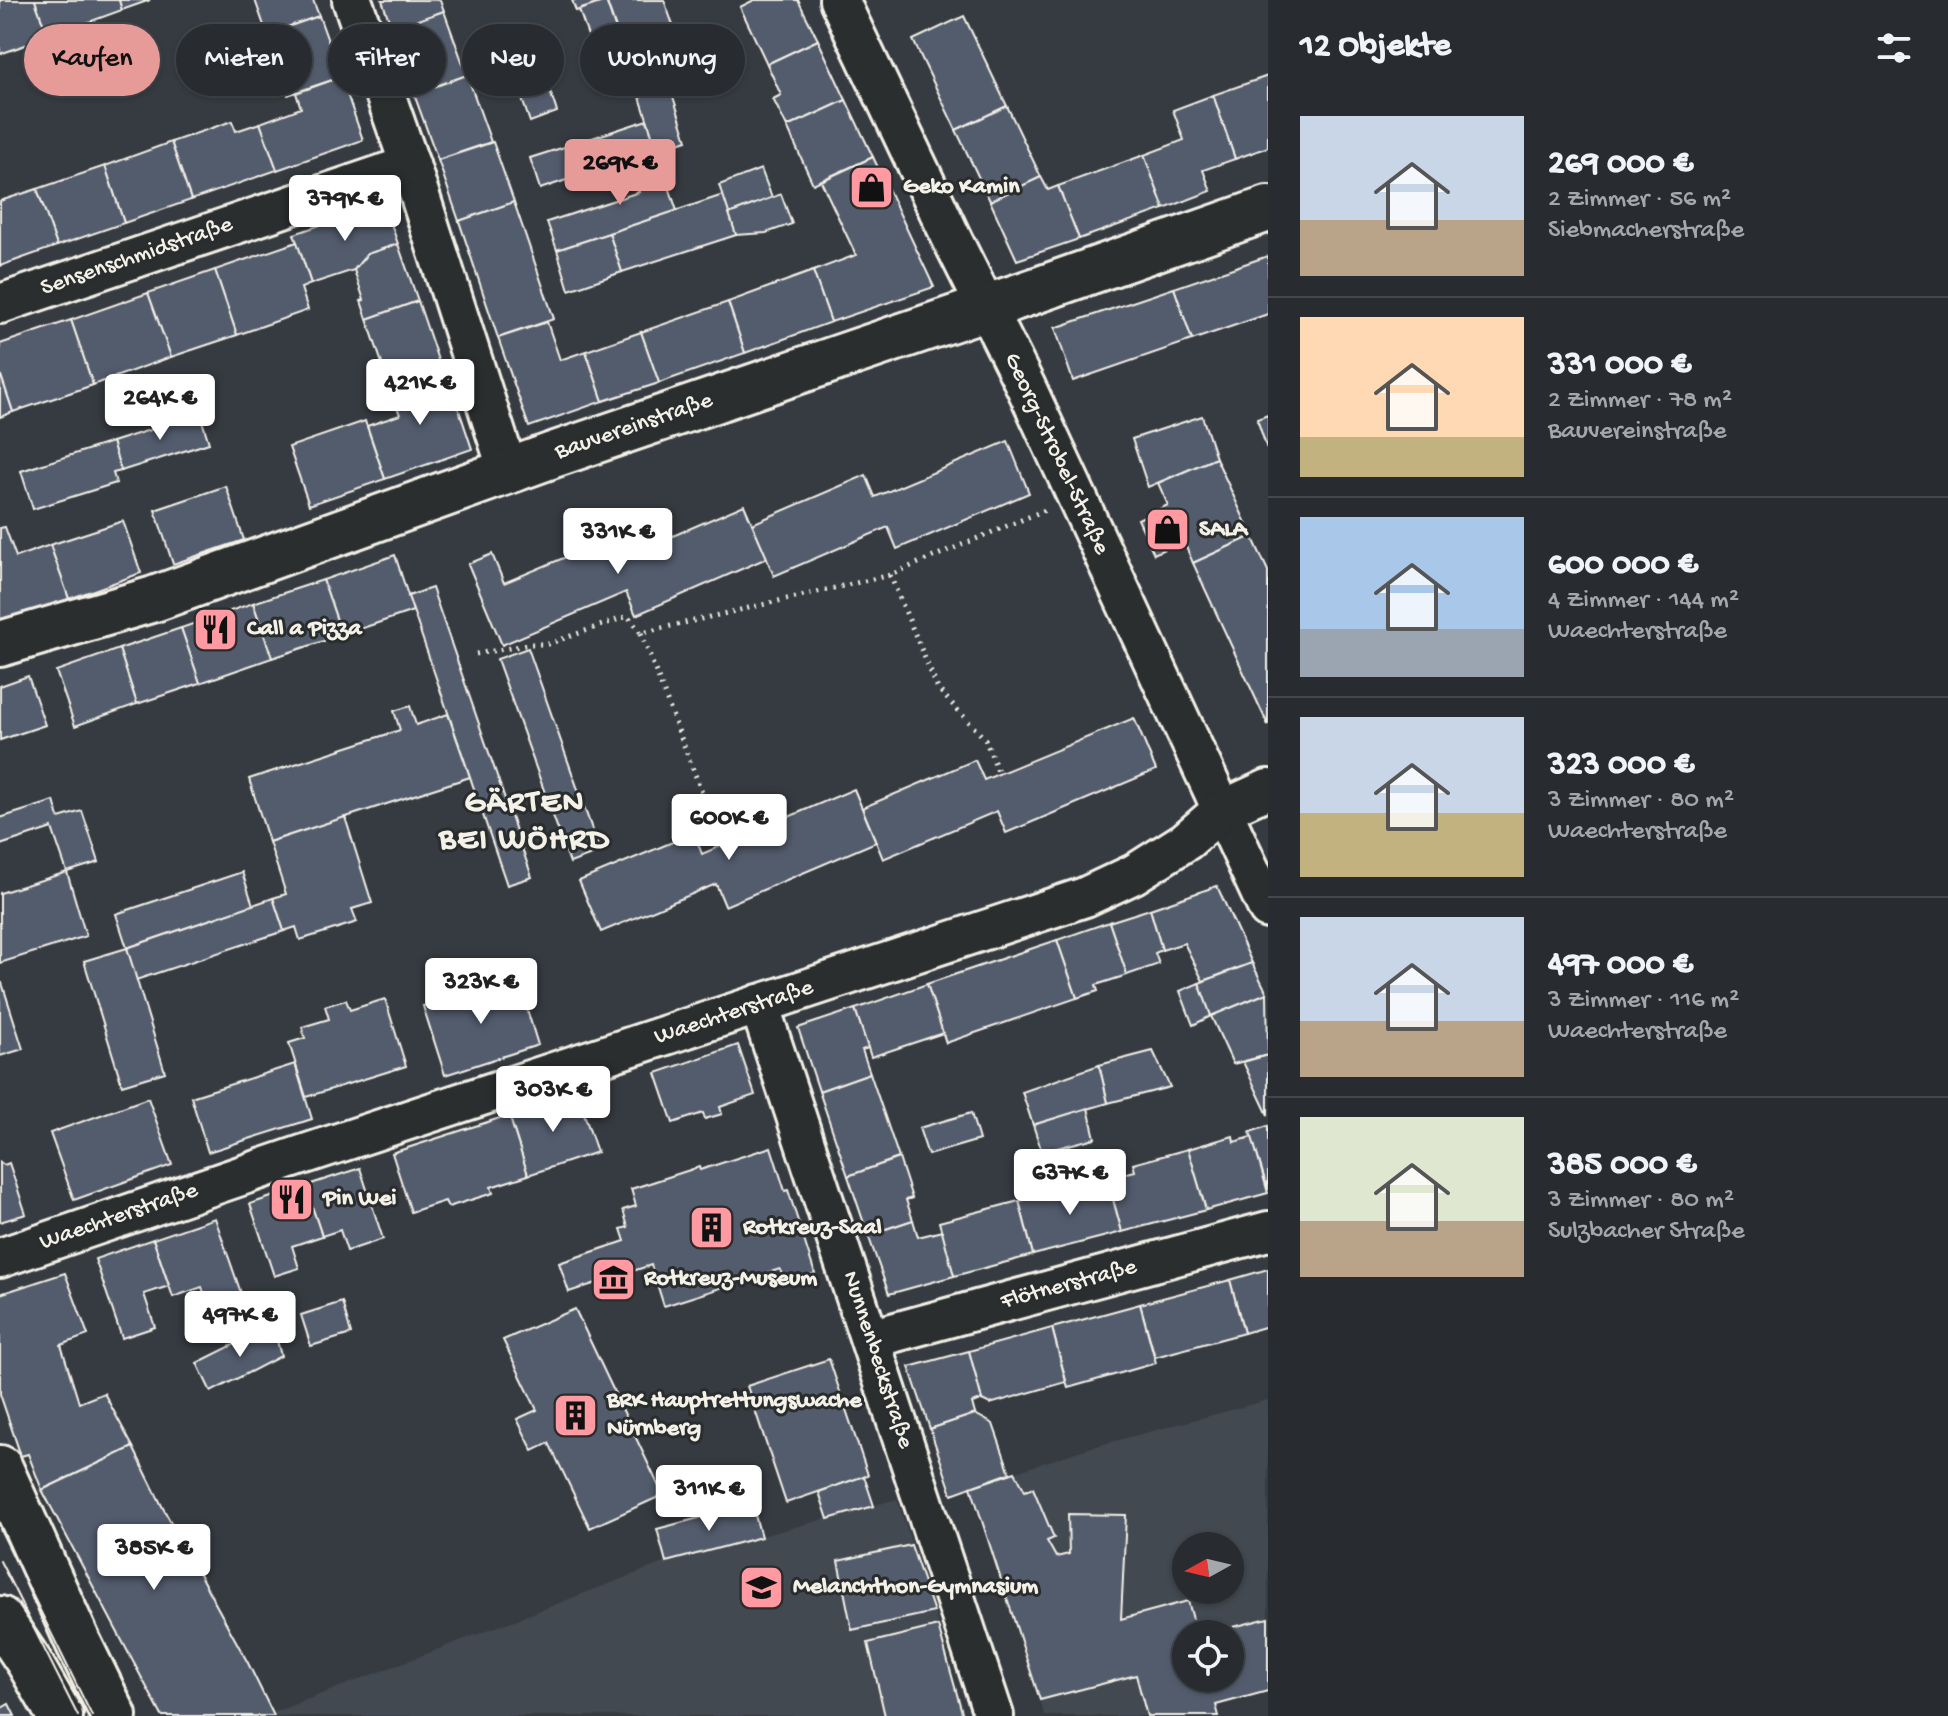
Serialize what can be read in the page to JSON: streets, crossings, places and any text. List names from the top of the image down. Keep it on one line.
{"streets":{"street":["Sensenschmidstraße","Bauvereinstraße","Georg-Strobel-Straße","Waechterstraße","Flötnerstraße","Nunnenbeckstraße"]},"crossings":[["Bauvereinstraße","Georg-Strobel-Straße"],["Georg-Strobel-Straße","Waechterstraße"],["Waechterstraße","Nunnenbeckstraße"],["Flötnerstraße","Nunnenbeckstraße"]],"districts":["GÄRTEN BEI WÖHRD"],"places":{"shop":["Geko Kamin","SALA"],"restaurant":["Call a Pizza","Pin Wei"],"building":["Rotkreuz-Saal","BRK Hauptrettungswache Nürnberg"],"museum":["Rotkreuz-Museum"],"school or university":["Melanchthon-Gymnasium"]},"north":"left","page":{"heading":"12 Objekte","chip":["Kaufen","Mieten","Filter","Neu","Wohnung"],"list":[{"name":"269 000 €","note":"2 Zimmer · 56 m² · Siebmacherstraße"},{"name":"331 000 €","note":"2 Zimmer · 78 m² · Bauvereinstraße"},{"name":"600 000 €","note":"4 Zimmer · 144 m² · Waechterstraße"},{"name":"323 000 €","note":"3 Zimmer · 80 m² · Waechterstraße"},{"name":"497 000 €","note":"3 Zimmer · 116 m² · Waechterstraße"},{"name":"385 000 €","note":"3 Zimmer · 80 m² · Sulzbacher Straße"}],"price":["269K €","379K €","421K €","264K €","331K €","600K €","323K €","303K €","637K €","497K €","311K €","385K €"]}}
